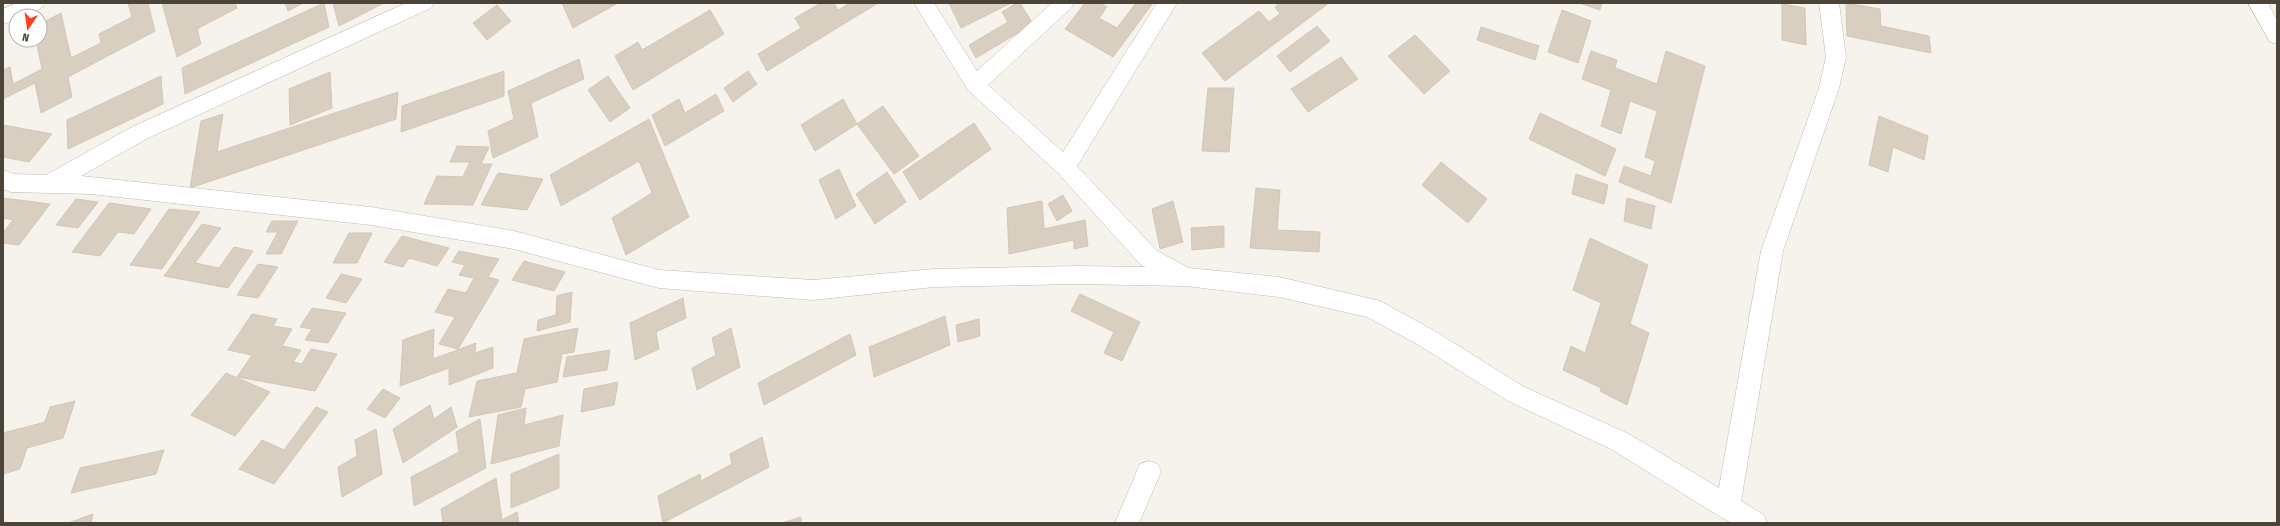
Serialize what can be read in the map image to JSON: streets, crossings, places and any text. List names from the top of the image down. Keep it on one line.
{"north":"bottom"}
